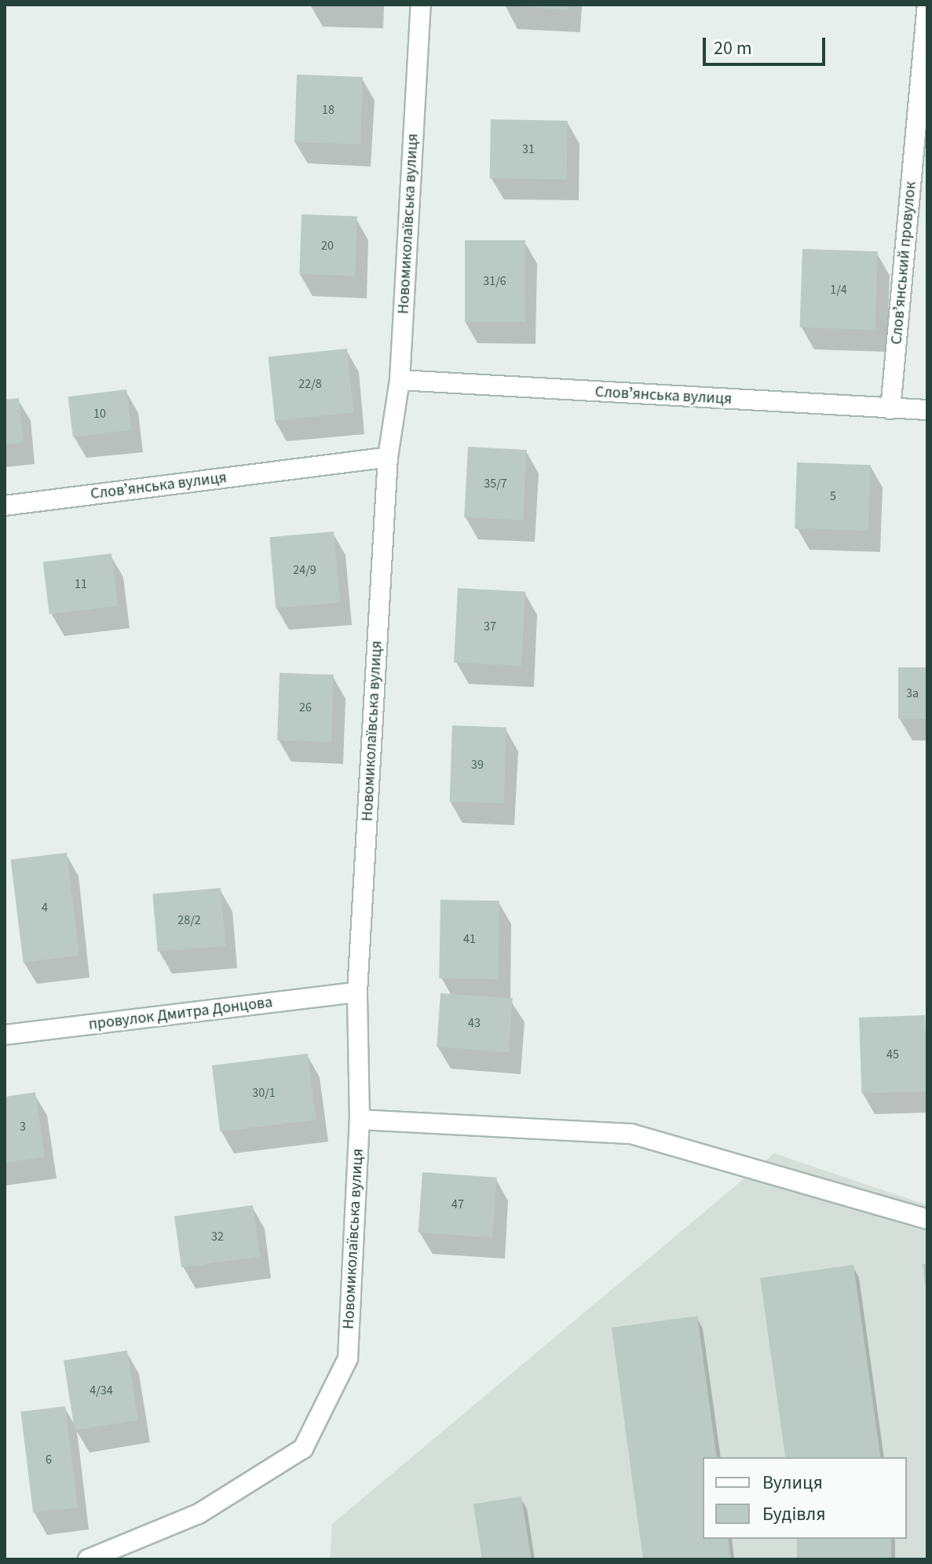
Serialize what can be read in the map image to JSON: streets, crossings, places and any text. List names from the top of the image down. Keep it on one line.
{"streets":{"street":["Новомиколаївська вулиця","Словʼянський провулок","Словʼянська вулиця","провулок Дмитра Донцова"]},"crossings":[["Новомиколаївська вулиця","Словʼянська вулиця"],["Новомиколаївська вулиця","провулок Дмитра Донцова"],["Словʼянський провулок","Словʼянська вулиця"]],"house_numbers":["18","31","20","31/6","1/4","22/8","10","35/7","5","24/9","11","37","3а","26","39","4","28/2","41","43","45","30/1","3","47","32","4/34","6"],"legend":["Вулиця","Будівля"],"scale_bar":"20 m"}
